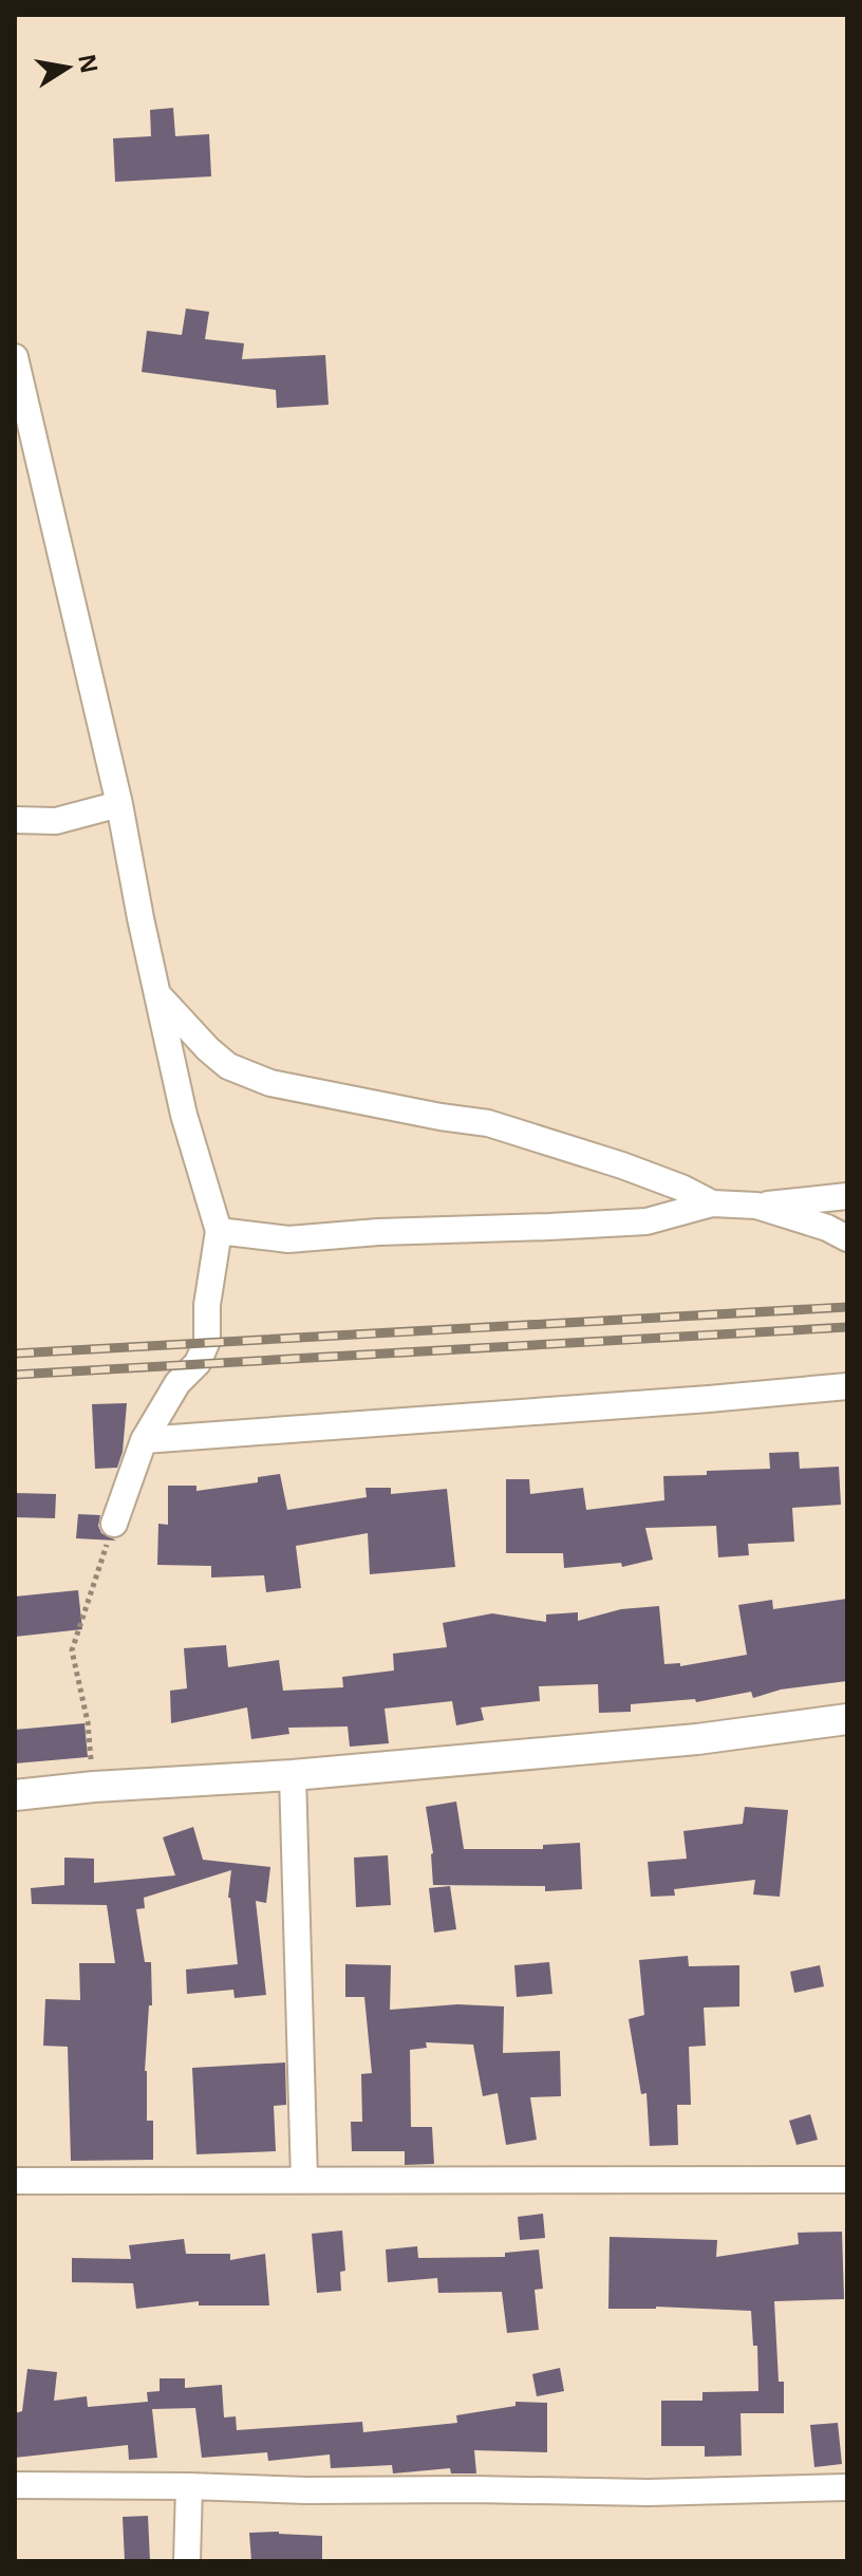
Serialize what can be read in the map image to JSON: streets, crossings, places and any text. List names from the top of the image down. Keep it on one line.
{"north":"right"}
